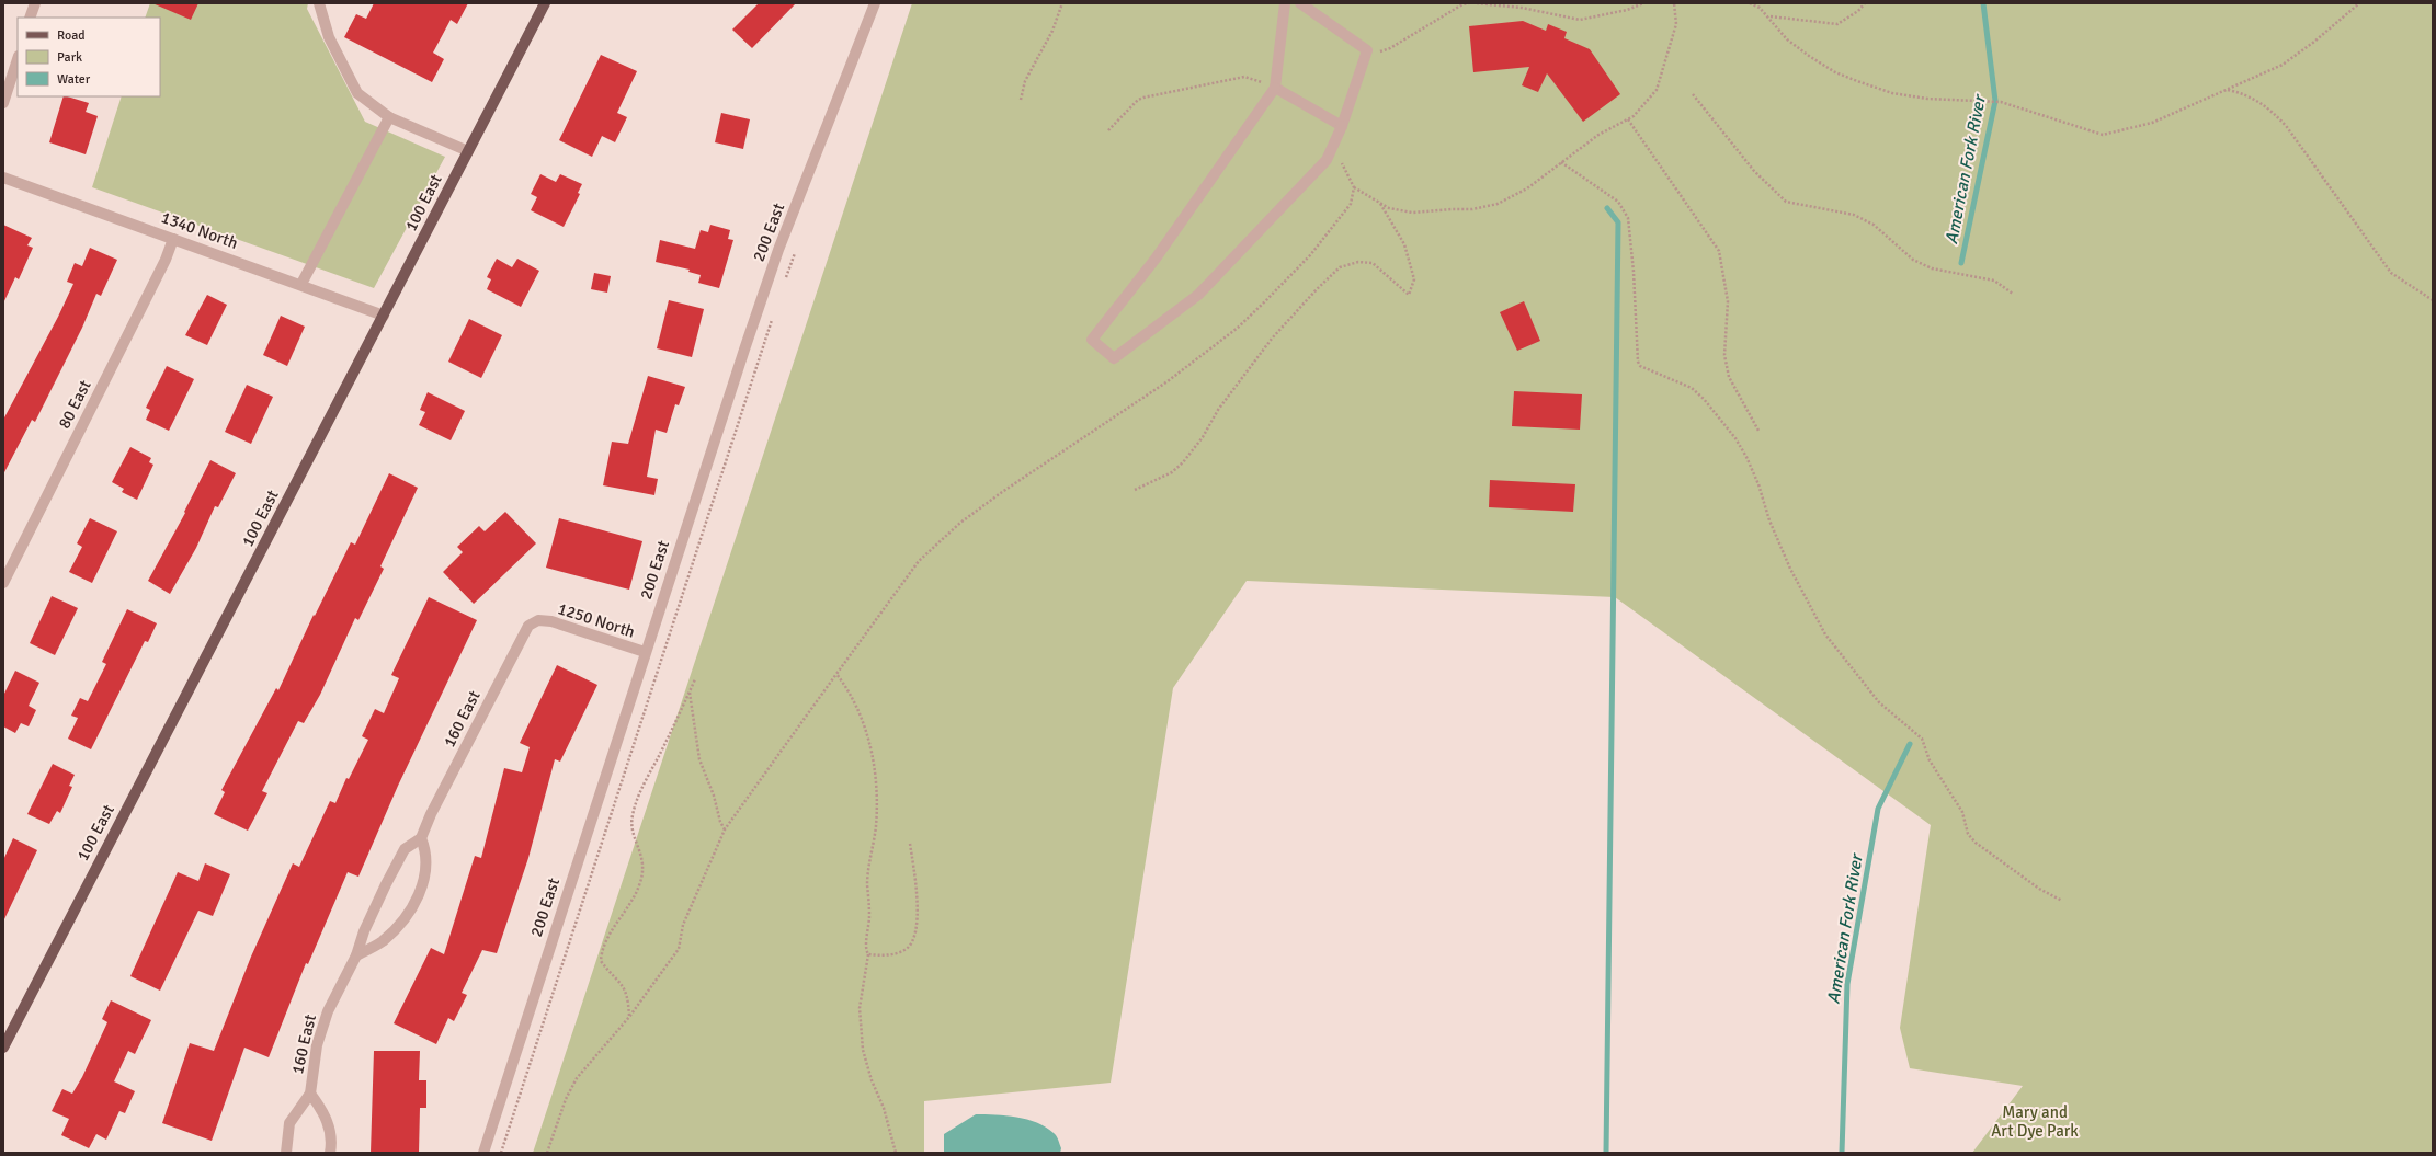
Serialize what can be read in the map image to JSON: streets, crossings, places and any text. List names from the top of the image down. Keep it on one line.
{"streets":{"main road":["100 East"],"street":["1340 North","200 East","80 East","1250 North","160 East"]},"crossings":[["100 East","1340 North"],["1340 North","80 East"],["200 East","1250 North"],["1250 North","160 East"]],"water":["American Fork River"],"parks":["Mary and Art Dye Park"],"legend":["Road","Park","Water"]}
